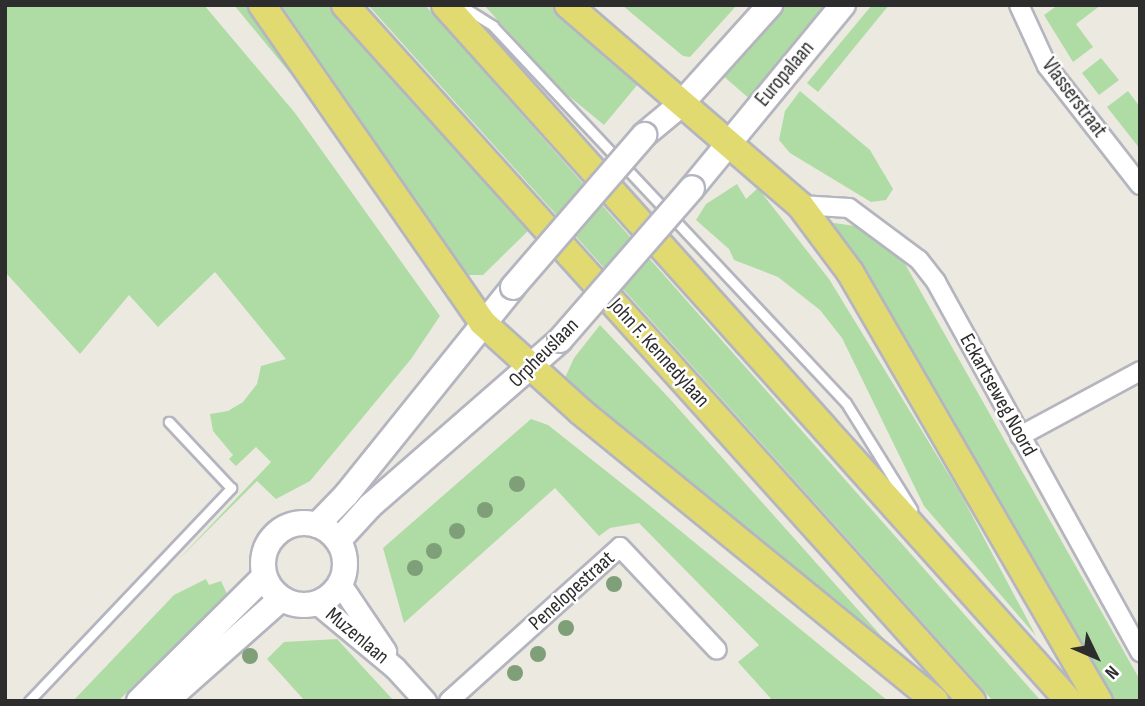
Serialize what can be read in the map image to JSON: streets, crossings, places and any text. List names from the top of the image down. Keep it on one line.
{"streets":{"main road":["Europalaan","Orpheuslaan","John F. Kennedylaan"],"street":["Vlasserstraat","Eckartseweg Noord","Penelopestraat","Muzenlaan"]},"crossings":[["Europalaan","Orpheuslaan"],["Orpheuslaan","Muzenlaan"]],"north":"bottom right"}
